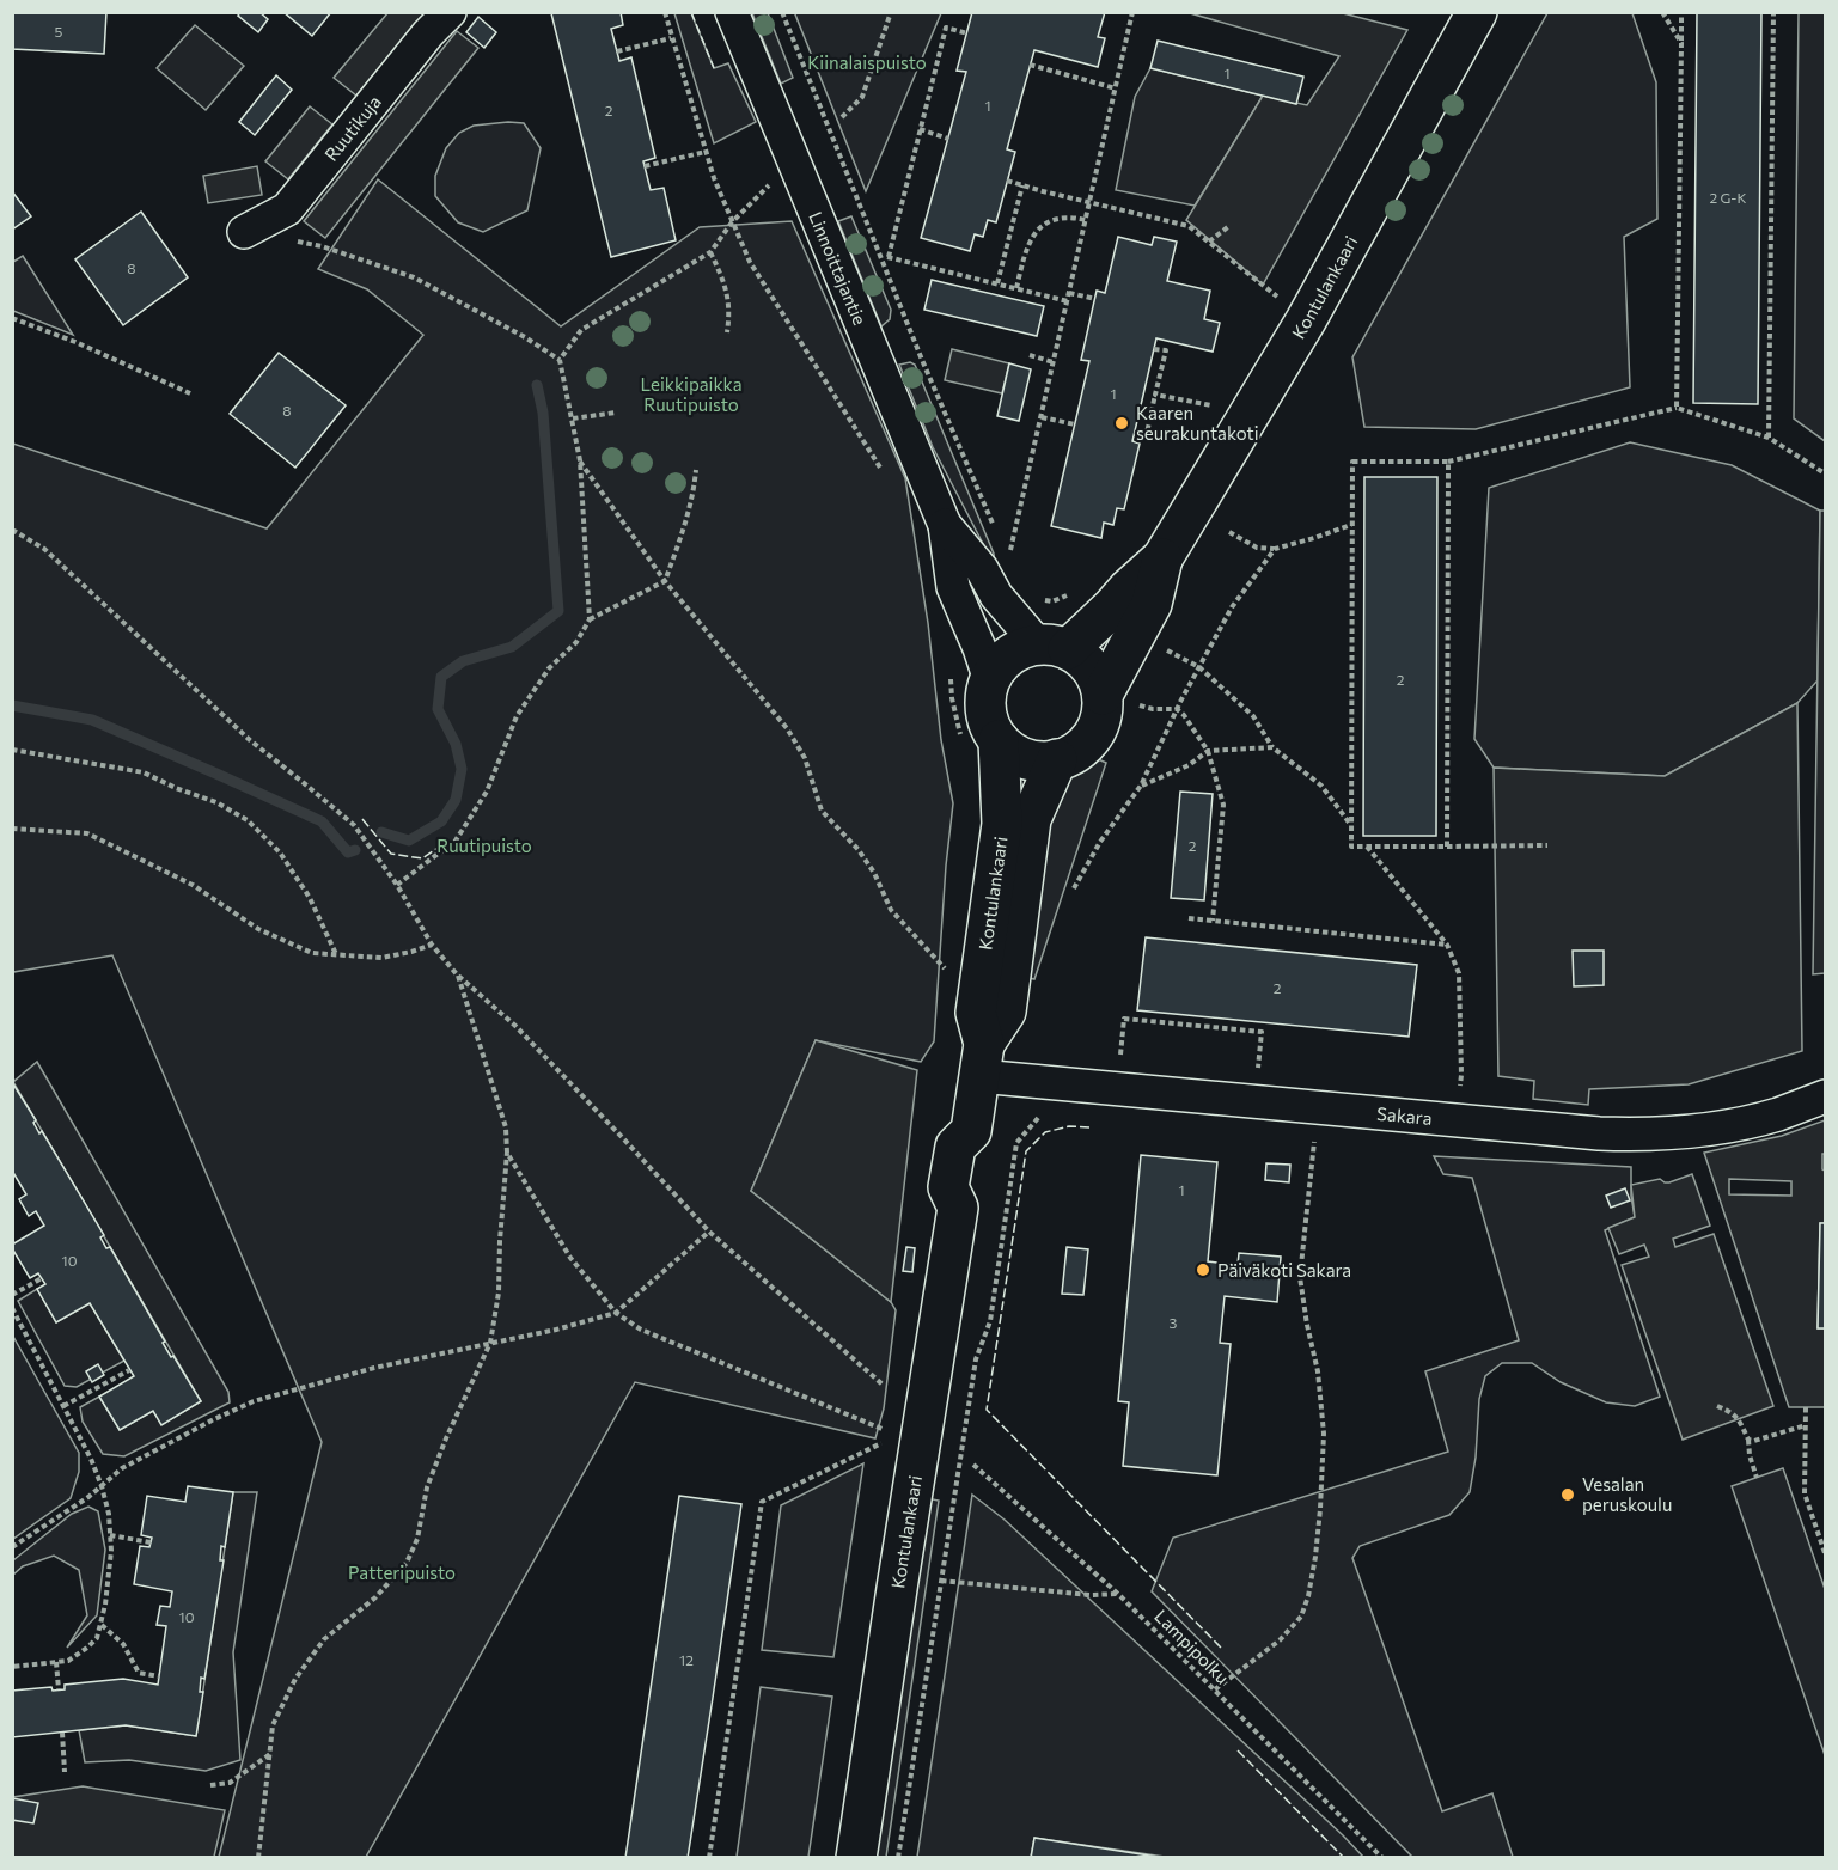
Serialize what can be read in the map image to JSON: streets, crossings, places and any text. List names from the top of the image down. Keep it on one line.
{"streets":{"main road":["Kontulankaari"],"street":["Ruutikuja","Linnoittajantie","Sakara"],"path":["Lampipolku"]},"crossings":[["Linnoittajantie","Kontulankaari"],["Kontulankaari","Sakara"]],"parks":["Kiinalaispuisto","Leikkipaikka Ruutipuisto","Ruutipuisto","Patteripuisto"],"places":["Kaaren seurakuntakoti","Päiväkoti Sakara","Vesalan peruskoulu"],"house_numbers":["5","1","1","2","2 G-K","8","1","8","2","2","2","1","10","3","10","12"]}
